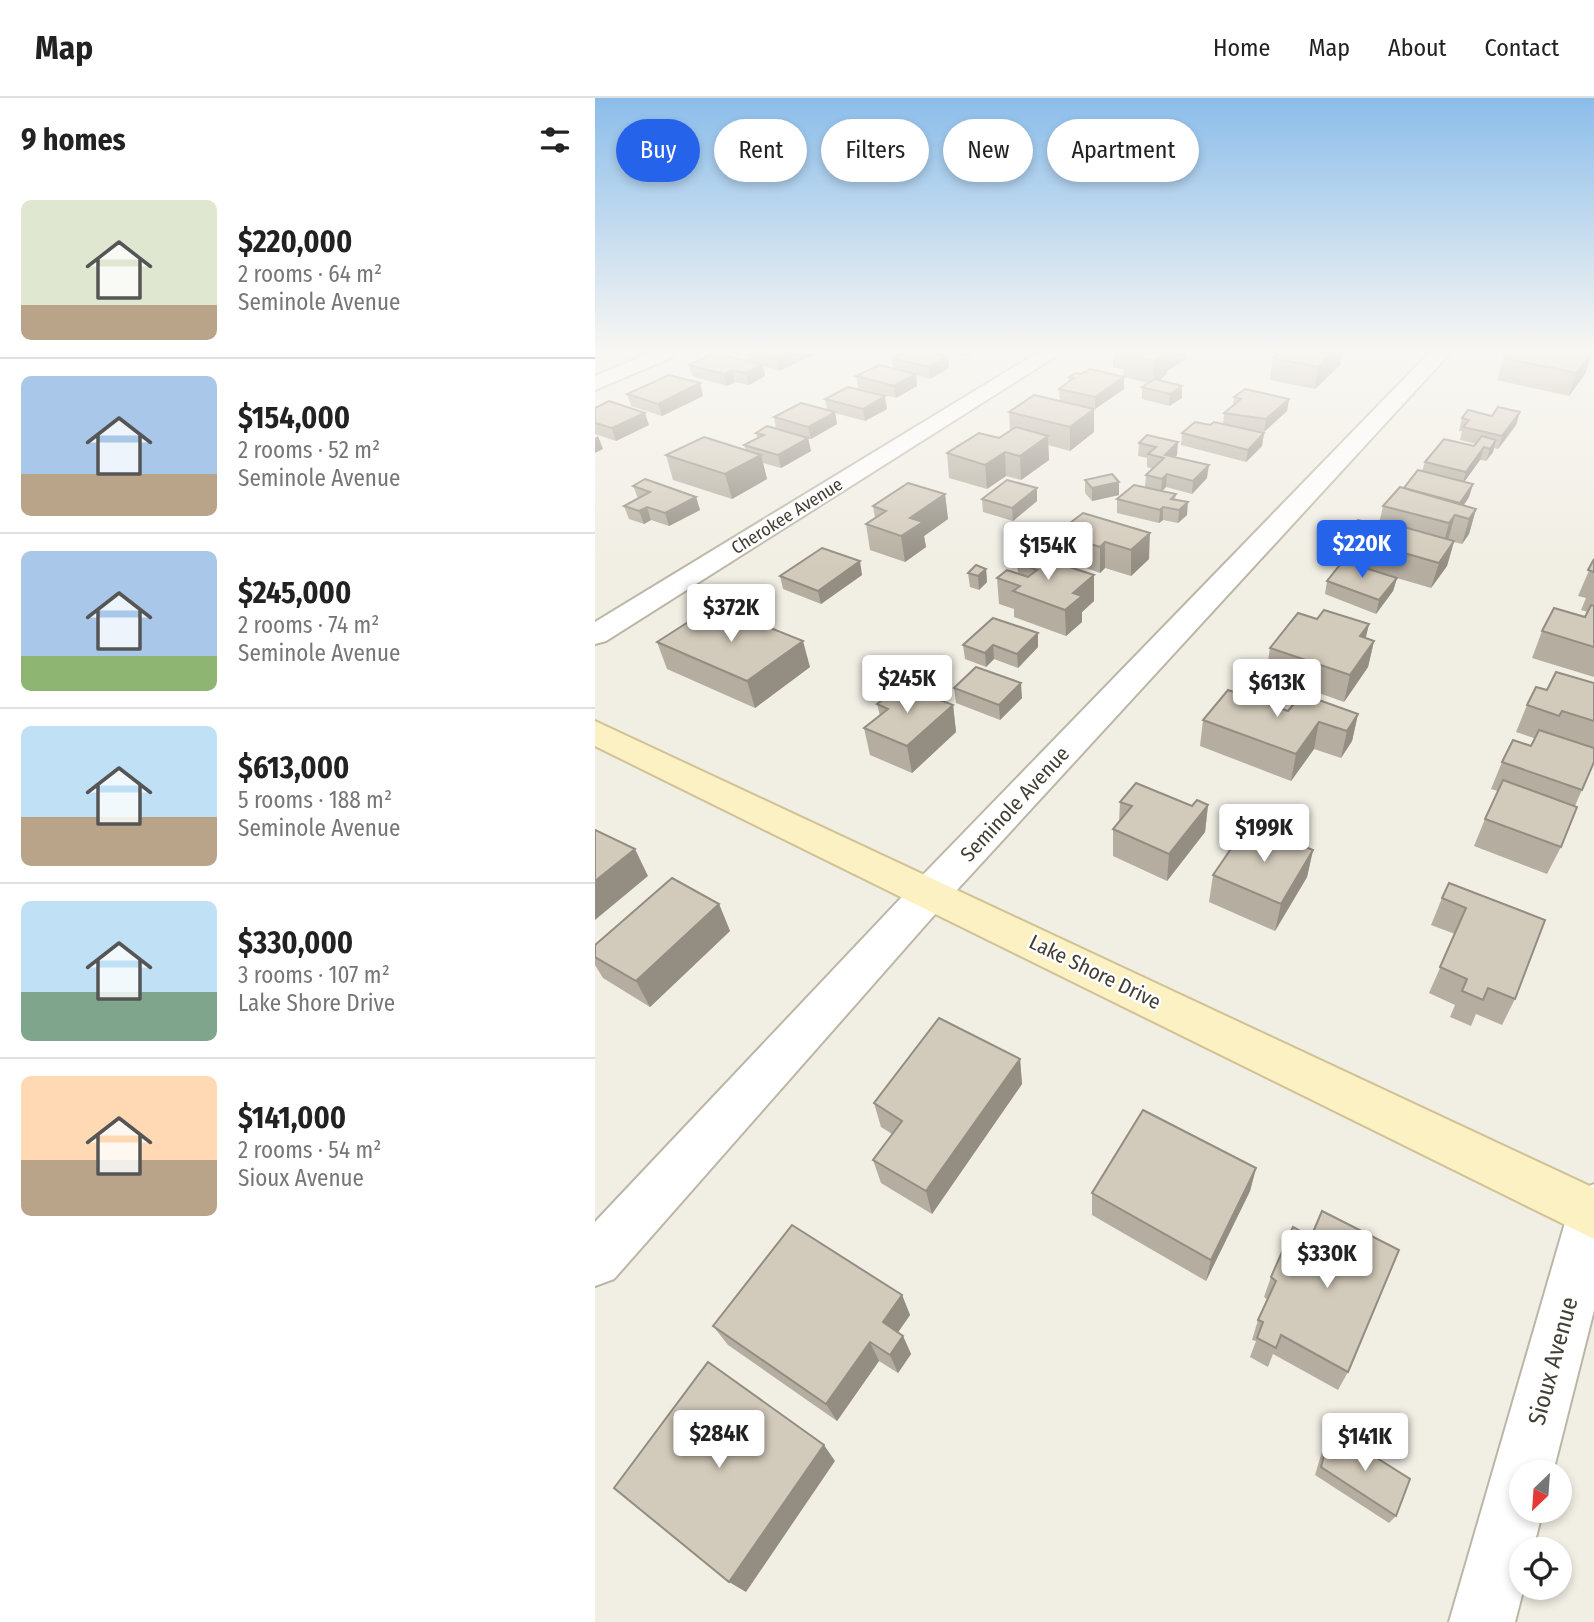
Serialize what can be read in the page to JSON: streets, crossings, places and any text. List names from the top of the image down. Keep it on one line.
{"streets":{"street":["Cherokee Avenue","Seminole Avenue","Lake Shore Drive","Sioux Avenue"]},"crossings":[["Seminole Avenue","Lake Shore Drive"],["Lake Shore Drive","Sioux Avenue"]],"north":"bottom left","page":{"header":"Map","nav":["Home","Map","About","Contact"],"heading":"9 homes","chip":["Buy","Rent","Filters","New","Apartment"],"list":[{"name":"$220,000","note":"2 rooms · 64 m² · Seminole Avenue"},{"name":"$154,000","note":"2 rooms · 52 m² · Seminole Avenue"},{"name":"$245,000","note":"2 rooms · 74 m² · Seminole Avenue"},{"name":"$613,000","note":"5 rooms · 188 m² · Seminole Avenue"},{"name":"$330,000","note":"3 rooms · 107 m² · Lake Shore Drive"},{"name":"$141,000","note":"2 rooms · 54 m² · Sioux Avenue"}],"price":["$220K","$154K","$372K","$245K","$613K","$199K","$330K","$284K","$141K"]}}
